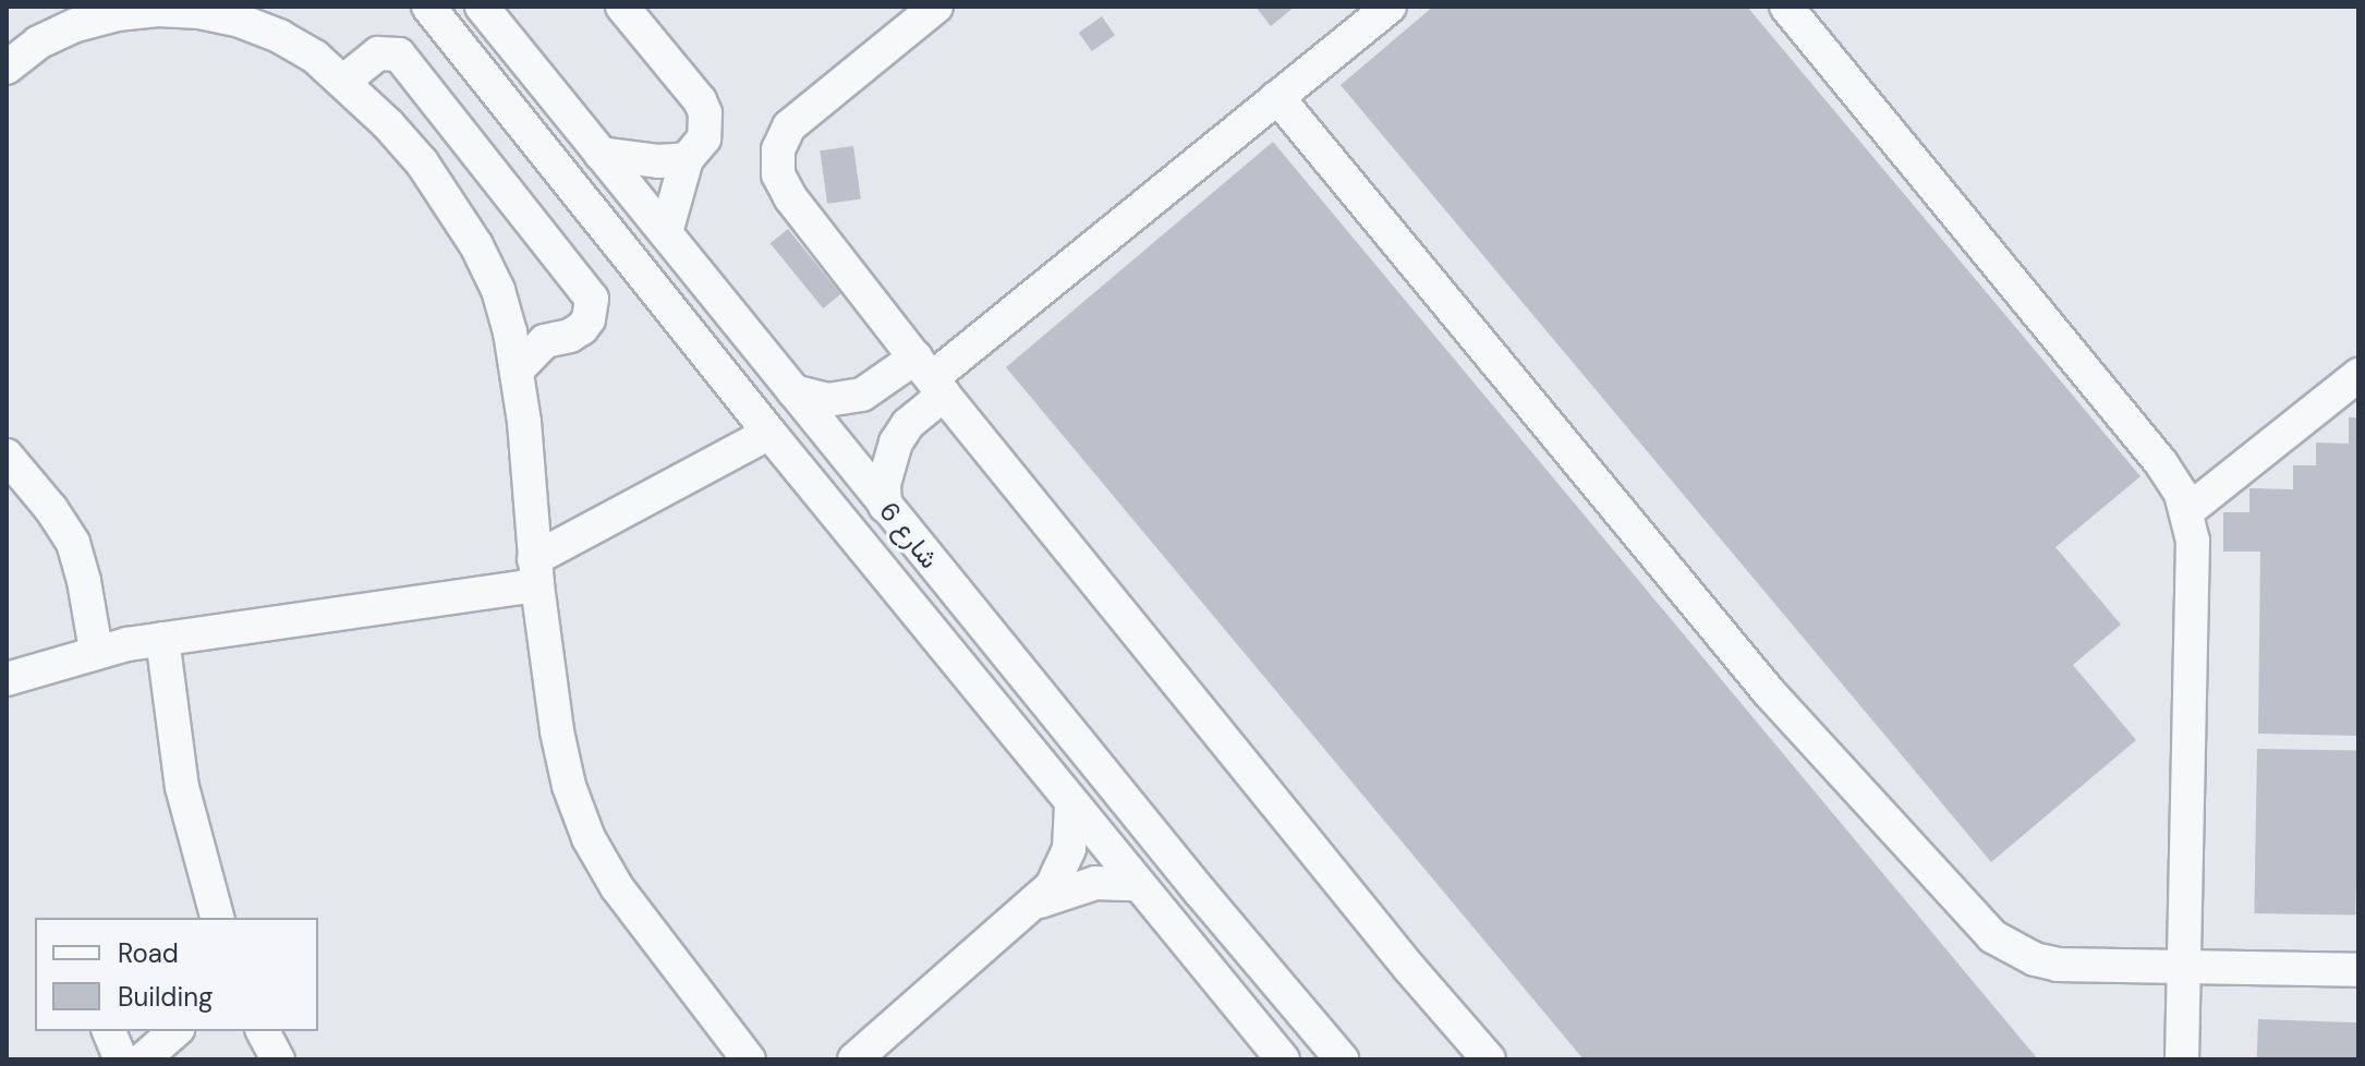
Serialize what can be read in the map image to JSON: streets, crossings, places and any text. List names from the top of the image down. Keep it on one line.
{"streets":{"street":["شارع 6"]},"legend":["Road","Building"]}
